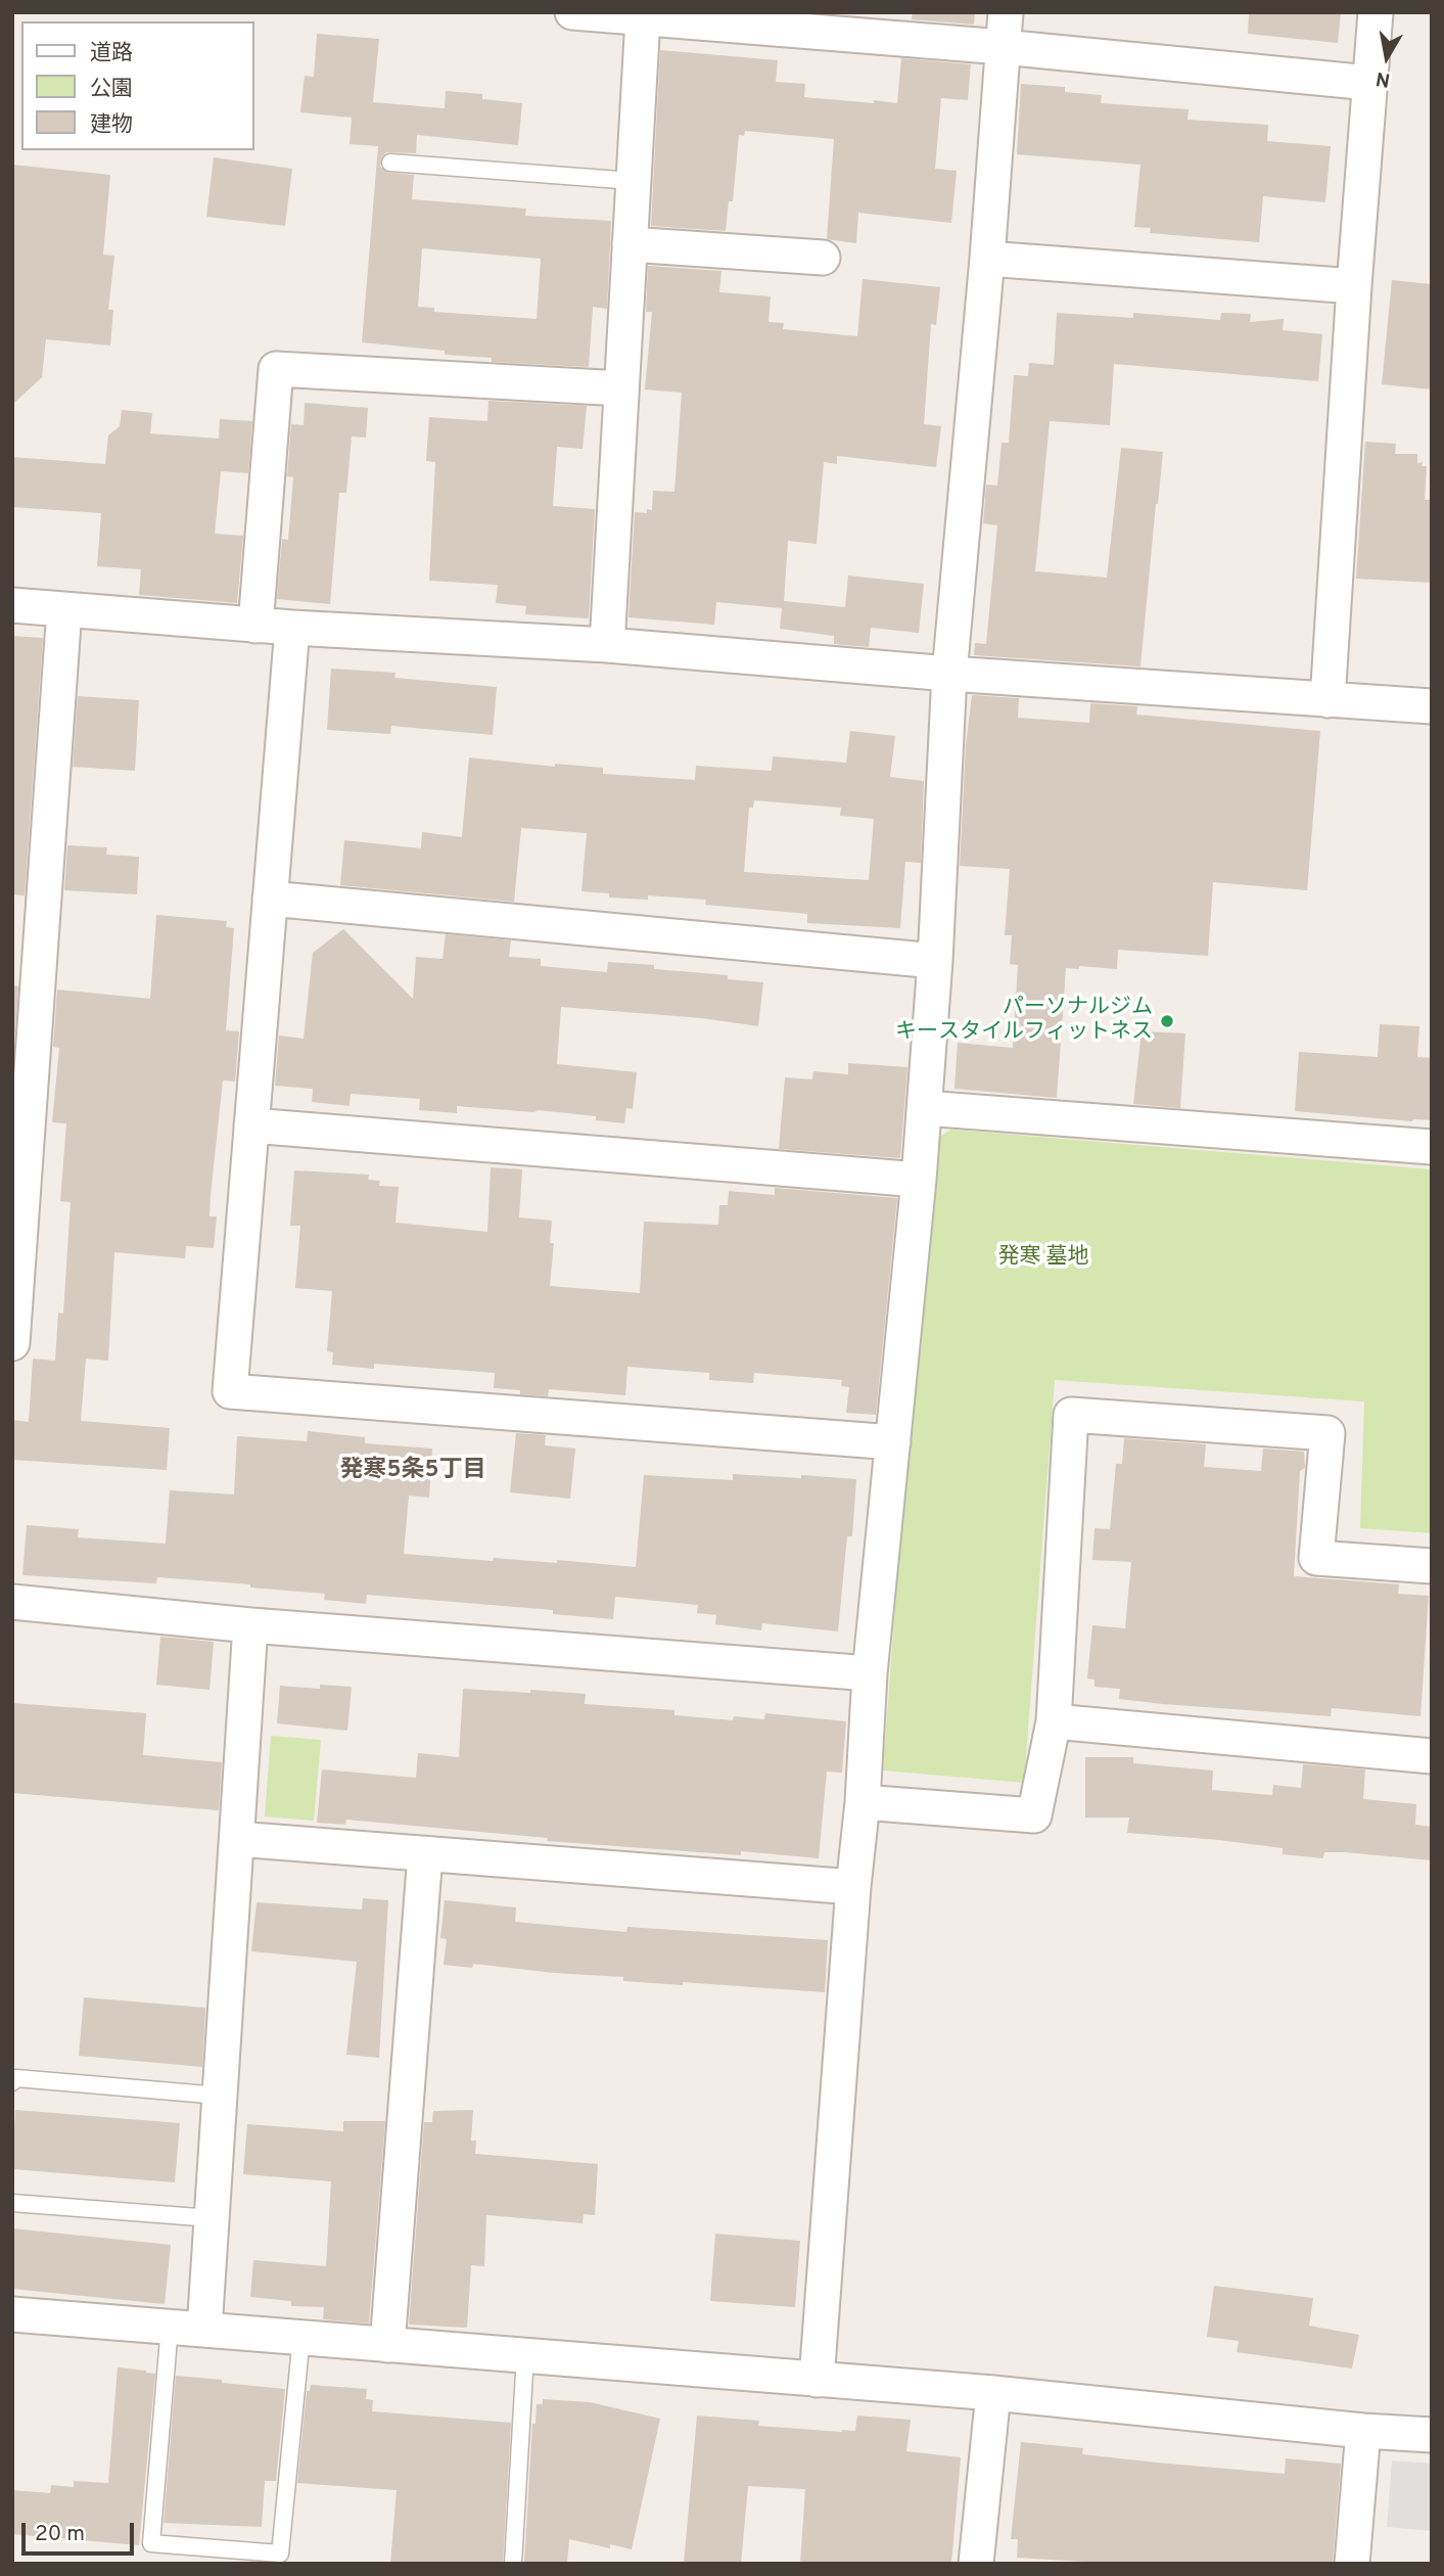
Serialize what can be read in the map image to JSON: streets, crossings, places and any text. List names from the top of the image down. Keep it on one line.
{"districts":["発寒5条5丁目"],"parks":["発寒 墓地"],"places":["パーソナルジム キースタイルフィットネス"],"legend":["道路","公園","建物"],"scale_bar":"20 m","north":"bottom"}
